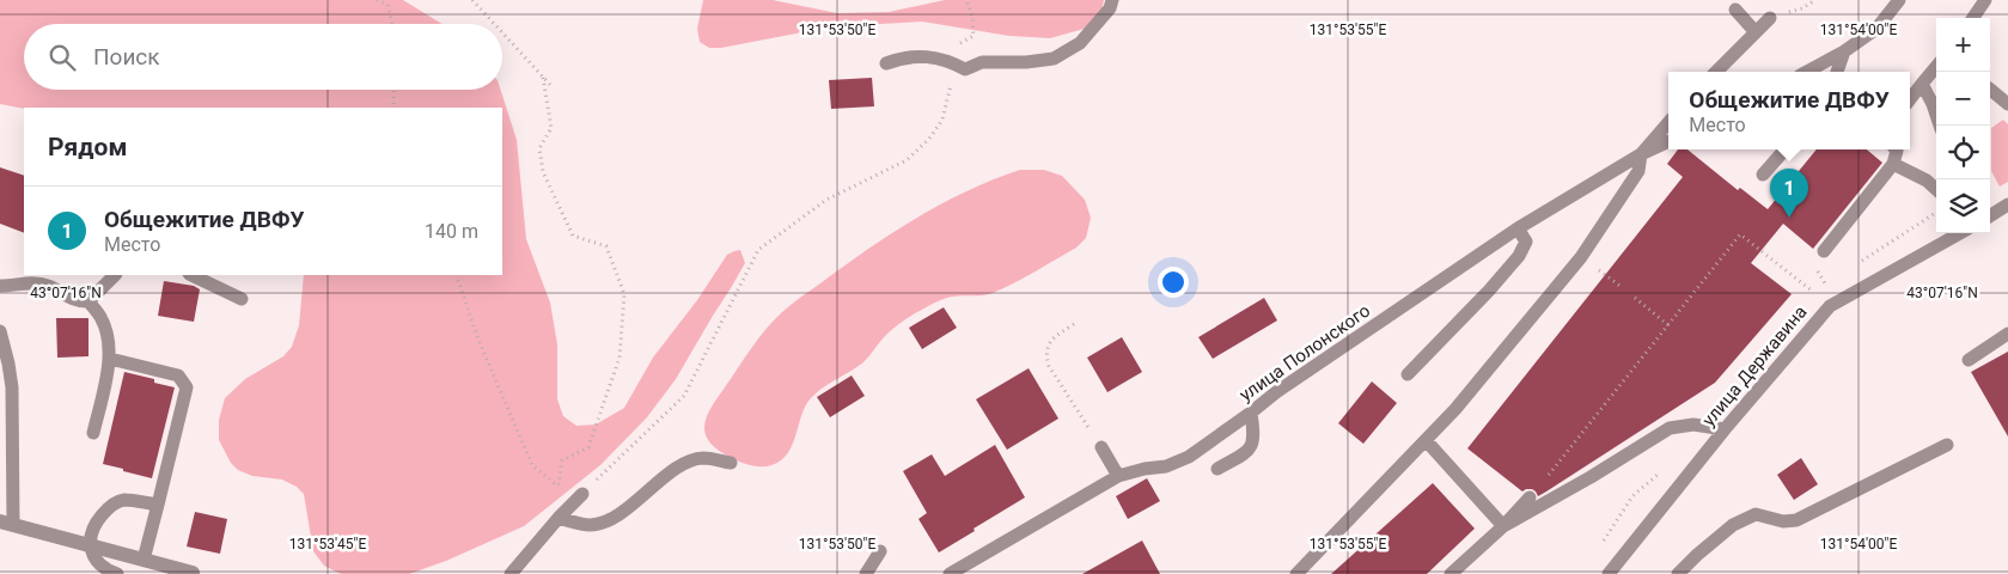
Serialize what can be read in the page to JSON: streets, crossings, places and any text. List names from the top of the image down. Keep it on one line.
{"streets":{"lane":["улица Полонского","улица Державина"]},"page":{"map_buttons":["+","−"],"search":"Поиск","popup":["Общежитие ДВФУ","Место"],"heading":"Рядом","pins":"1","list":[{"mark":"1","name":"Общежитие ДВФУ","note":"Место","value":"140 m"}]},"coordinates":["131°53'50\"E","131°53'55\"E","131°54'00\"E","43°07'16\"N","131°53'45\"E"]}
